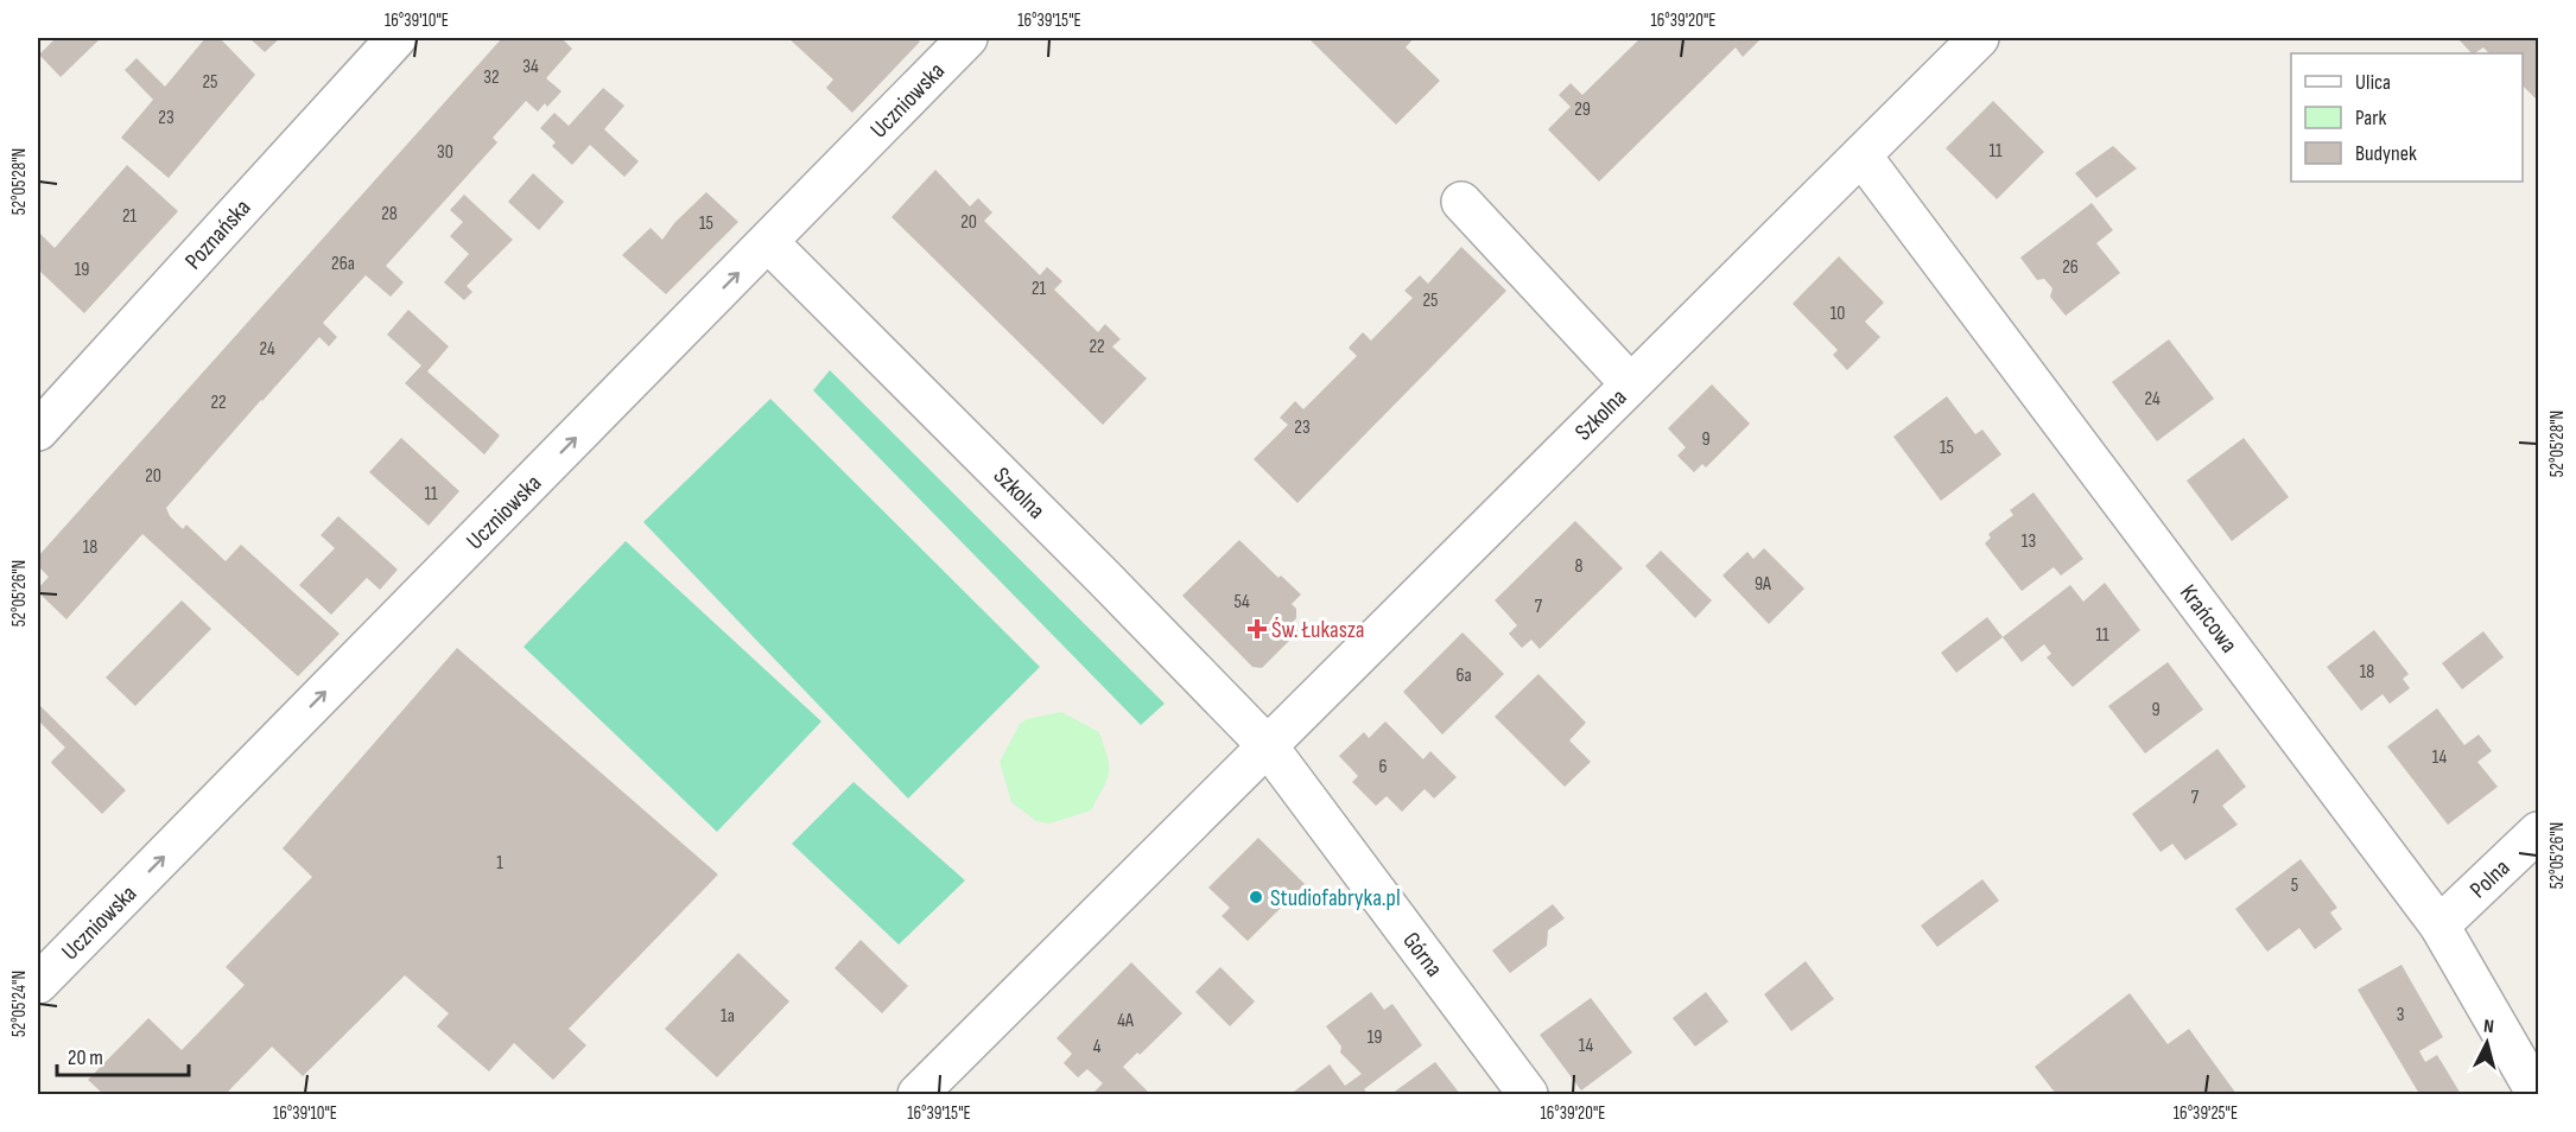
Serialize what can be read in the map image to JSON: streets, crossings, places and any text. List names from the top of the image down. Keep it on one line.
{"streets":{"street":["Uczniowska","Poznańska","Szkolna","Krańcowa","Polna","Górna"]},"crossings":[["Uczniowska","Szkolna"],["Szkolna","Krańcowa"],["Szkolna","Górna"],["Krańcowa","Polna"]],"one_way":["Uczniowska"],"places":{"health":["Św. Łukasza"],"other":["Studiofabryka.pl"]},"house_numbers":["34","32","25","29","23","11","30","28","21","20","15","26a","26","19","21","25","10","22","24","24","22","23","9","15","20","11","13","18","8","9A","54","7","11","18","6a","9","14","6","7","1","5","3","1a","4A","19","14","4"],"legend":["Ulica","Park","Budynek"],"scale_bar":"20 m","north":"top","coordinates":["16°39'10\"E","16°39'15\"E","16°39'20\"E","52°05'28\"N","52°05'26\"N","52°05'24\"N","16°39'25\"E"]}
